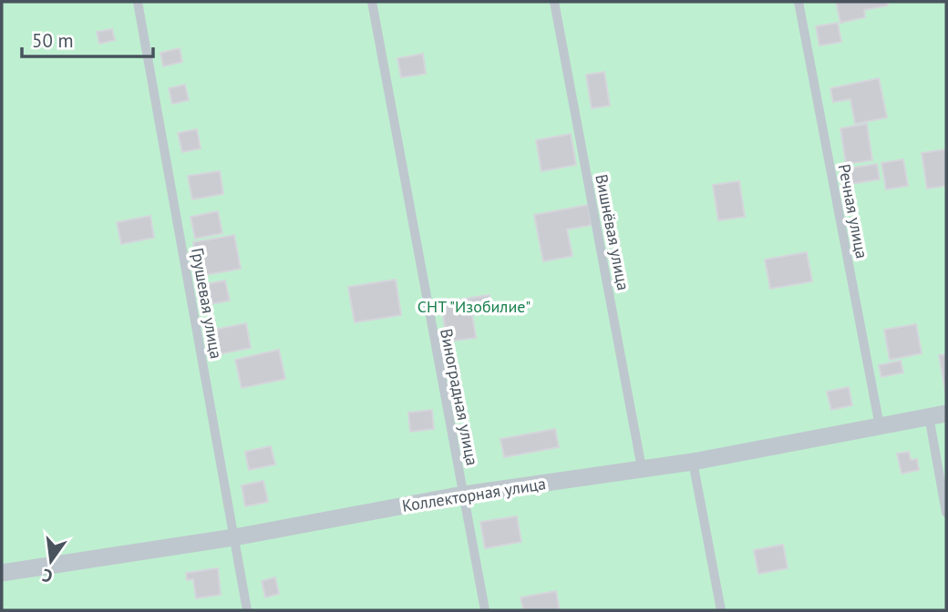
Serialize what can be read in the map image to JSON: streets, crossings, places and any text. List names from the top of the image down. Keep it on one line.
{"streets":{"street":["Коллекторная улица"],"lane":["Речная улица","Вишнёвая улица","Грушевая улица","Виноградная улица"]},"crossings":[["Речная улица","Коллекторная улица"],["Вишнёвая улица","Коллекторная улица"],["Грушевая улица","Коллекторная улица"],["Виноградная улица","Коллекторная улица"]],"parks":["СНТ \"Изобилие\""],"scale_bar":"50 m","north":"bottom"}
